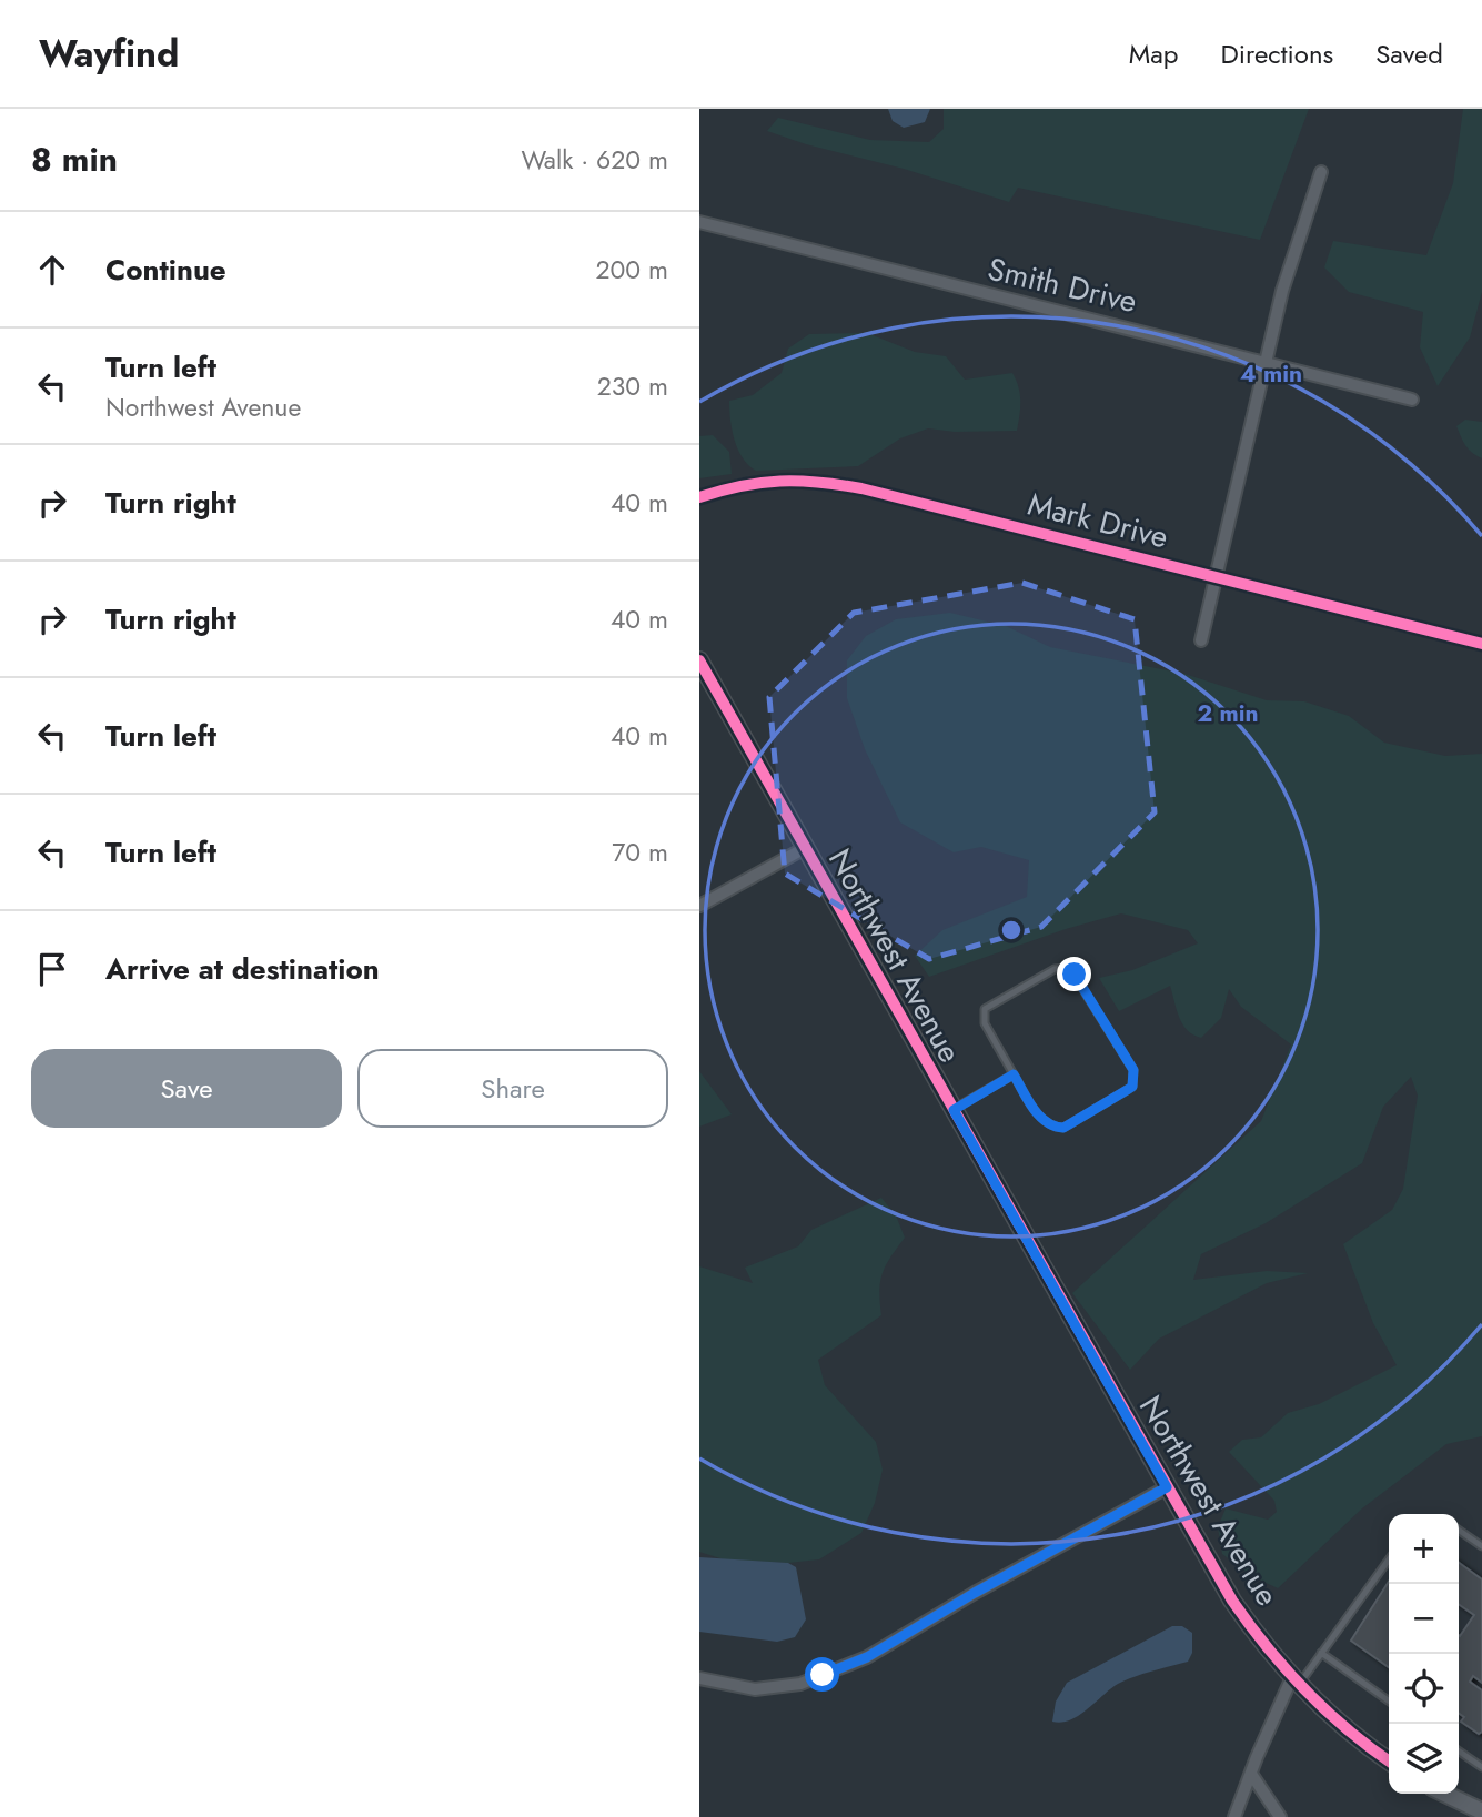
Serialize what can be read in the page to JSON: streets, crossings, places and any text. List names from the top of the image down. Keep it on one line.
{"streets":{"street":["Smith Drive","Mark Drive","Northwest Avenue"]},"page":{"header":"Wayfind","nav":["Map","Directions","Saved"],"heading":["8 min","Walk · 620 m"],"list":[["Continue","200 m"],["Turn left","Northwest Avenue","230 m"],["Turn right","40 m"],["Turn right","40 m"],["Turn left","40 m"],["Turn left","70 m"],"Arrive at destination"],"buttons":["Save","Share"],"map_buttons":["+","−"]},"rings":["4 min","2 min"]}
